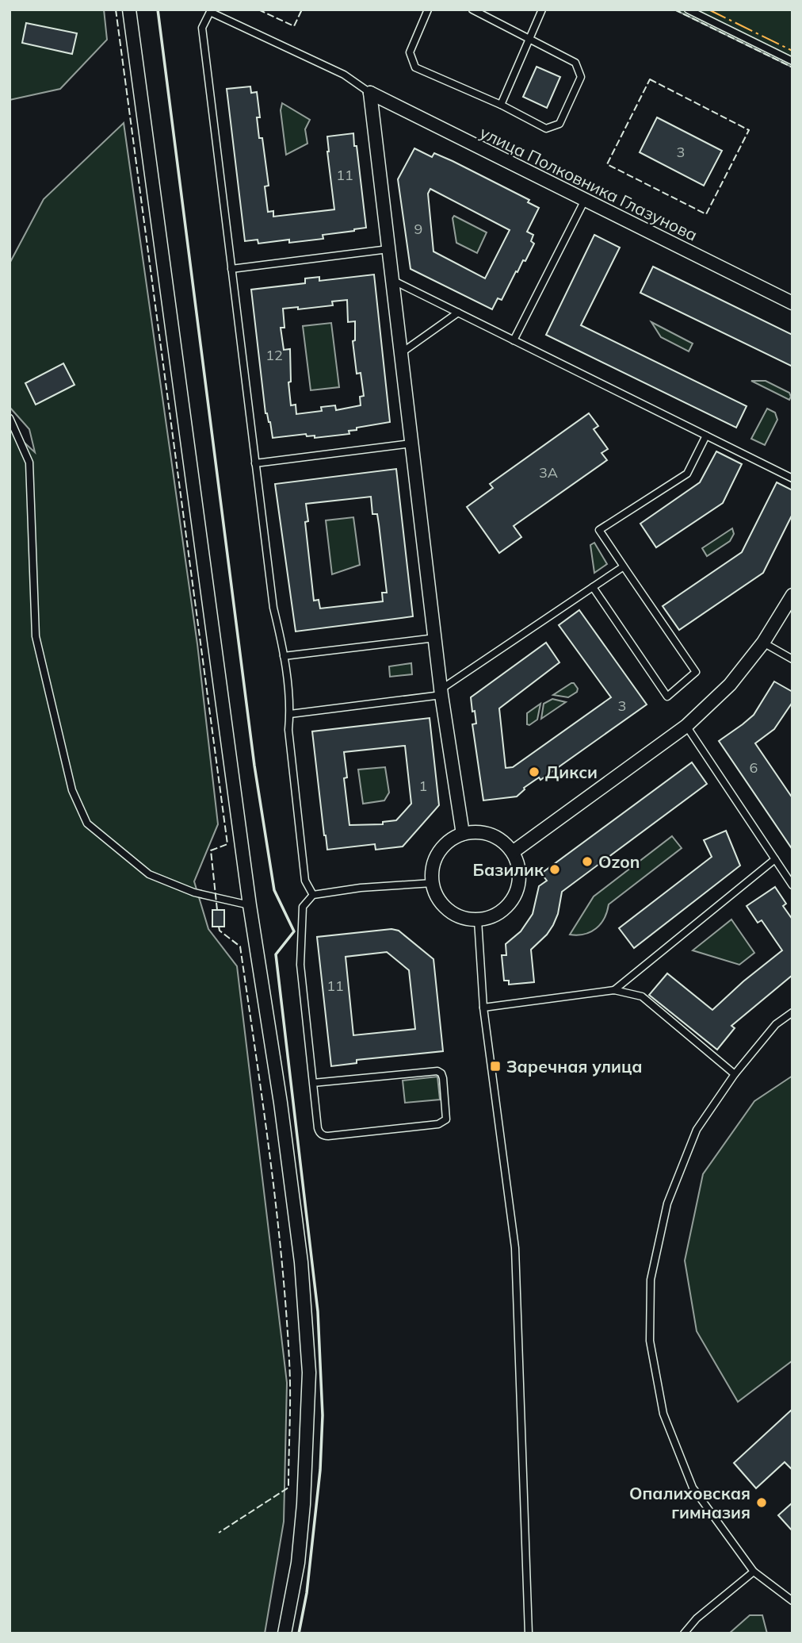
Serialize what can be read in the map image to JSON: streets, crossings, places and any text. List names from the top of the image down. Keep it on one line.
{"streets":{"street":["улица Полковника Глазунова"]},"places":{"other":["Дикси","Ozon","Базилик","Опалиховская гимназия"],"transit":["Заречная улица"]},"house_numbers":["3","11","9","12","3А","3","6","1","11"]}
